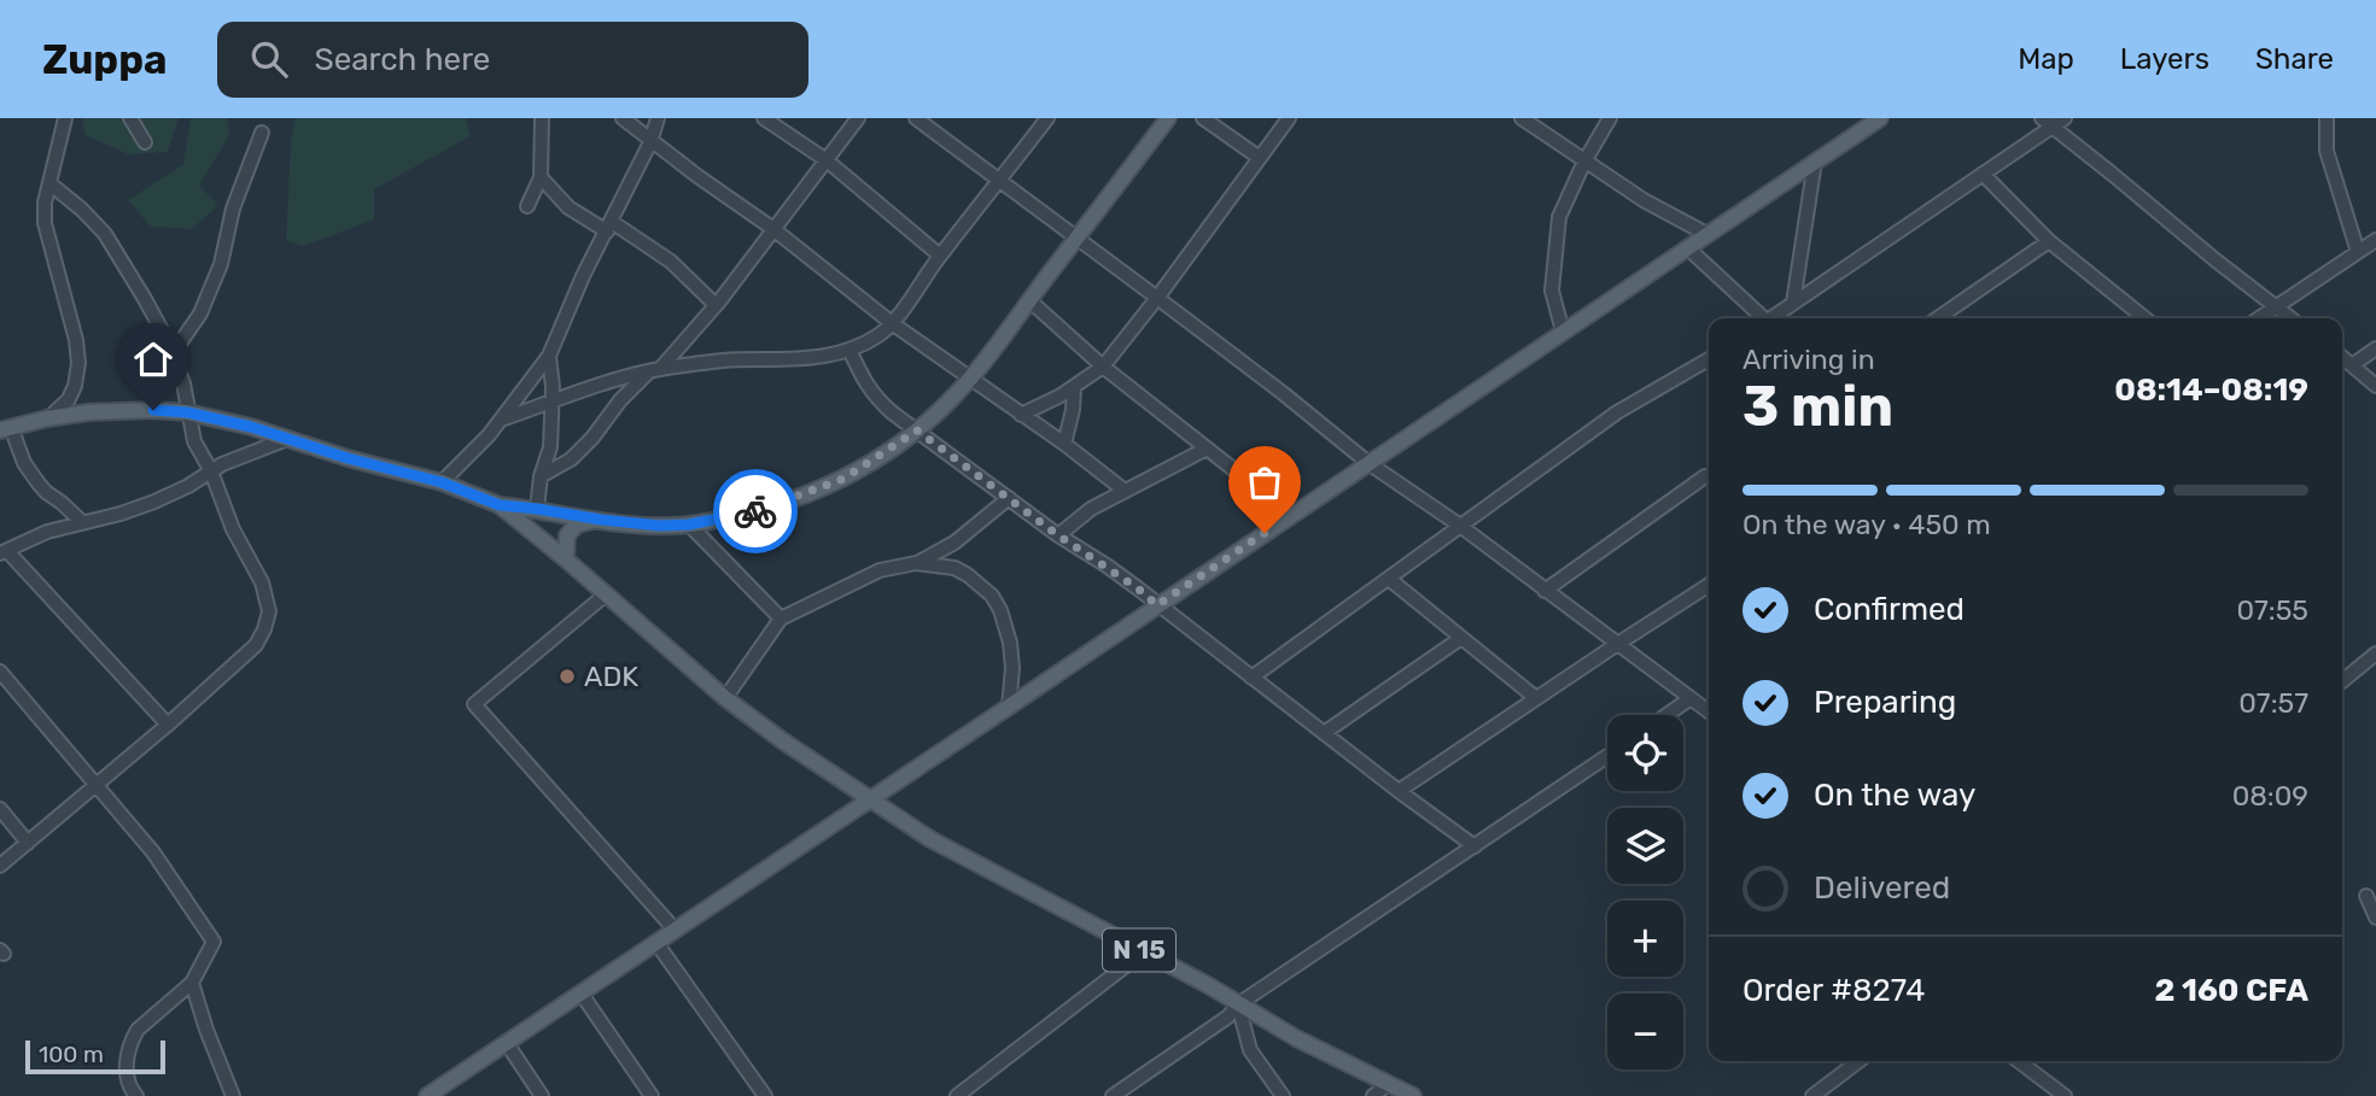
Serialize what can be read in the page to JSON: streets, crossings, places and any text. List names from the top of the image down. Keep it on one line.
{"streets":{"main road":["N 15"]},"places":["ADK"],"scale_bar":"100 m","page":{"header":"Zuppa","search":"Search here","nav":["Map","Layers","Share"],"heading":["3 min","Arriving in","08:14–08:19"],"panel":["Order #8274","2 160 CFA"],"bar":"On the way · 450 m","list":[["Confirmed","07:55"],["Preparing","07:57"],["On the way","08:09"],"Delivered"],"map_buttons":["+","−"],"scale":"100 m"}}
